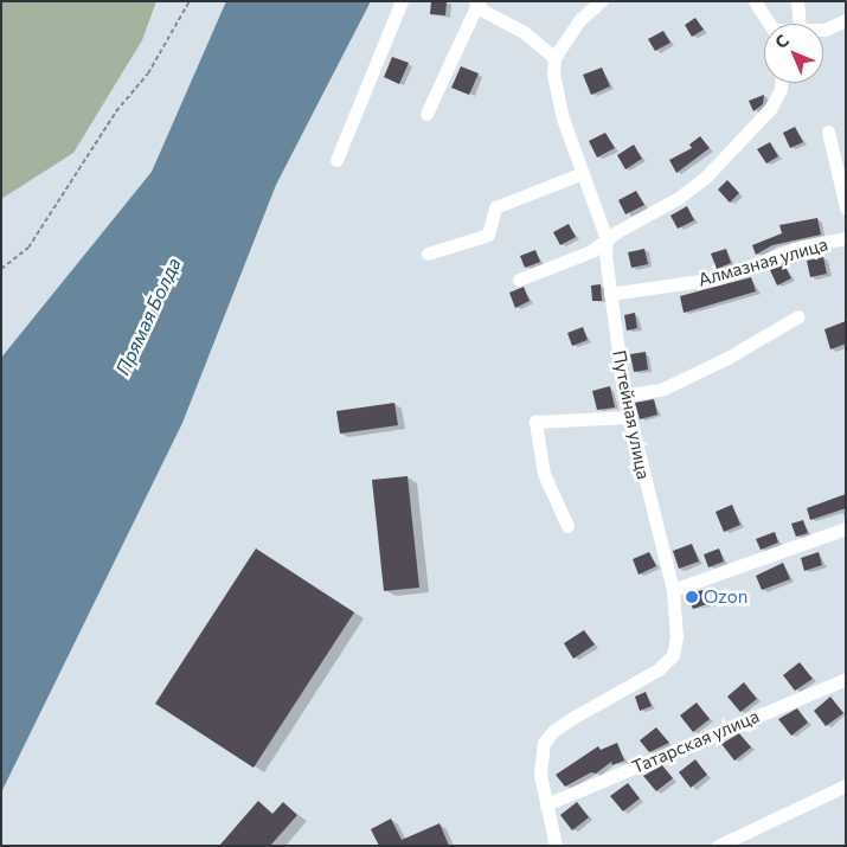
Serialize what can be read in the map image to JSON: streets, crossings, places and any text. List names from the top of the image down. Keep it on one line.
{"streets":{"street":["Алмазная улица","Путейная улица","Татарская улица"]},"crossings":[["Алмазная улица","Путейная улица"],["Путейная улица","Татарская улица"]],"water":["Прямая Болда"],"places":["Ozon"],"north":"top left"}
